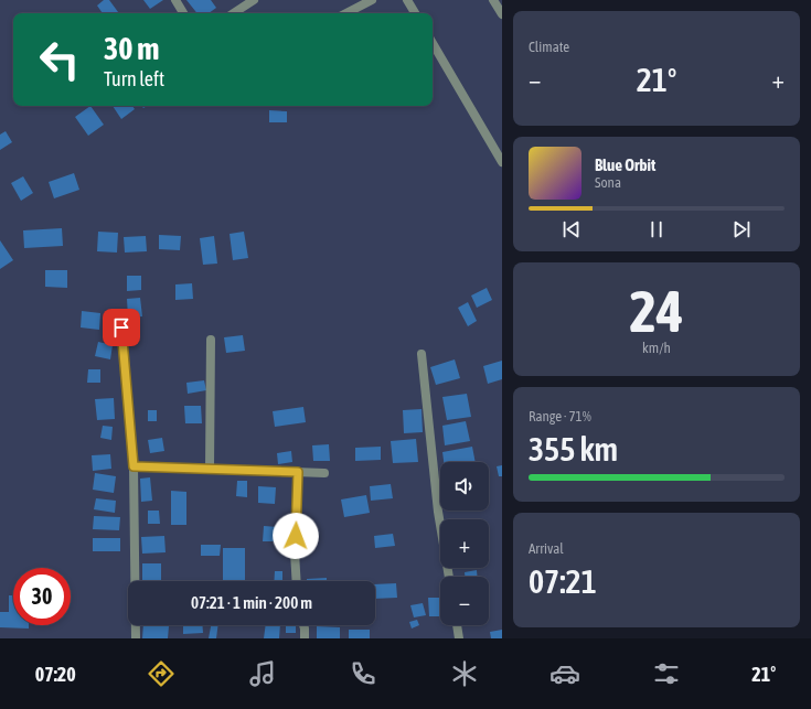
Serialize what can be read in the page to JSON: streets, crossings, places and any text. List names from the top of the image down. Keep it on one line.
{"page":{"tile":["Climate",["24","km/h"],["Range · 71%","355 km"],["Arrival","07:21"]],"turn":["30 m","Turn left"],"heat":["−","21°","+"],"song":["Blue Orbit","Sona"],"map_buttons":["+","−"],"limit":"30","trip":"07:21 · 1 min · 200 m","tabs":["07:20","21°"]}}
